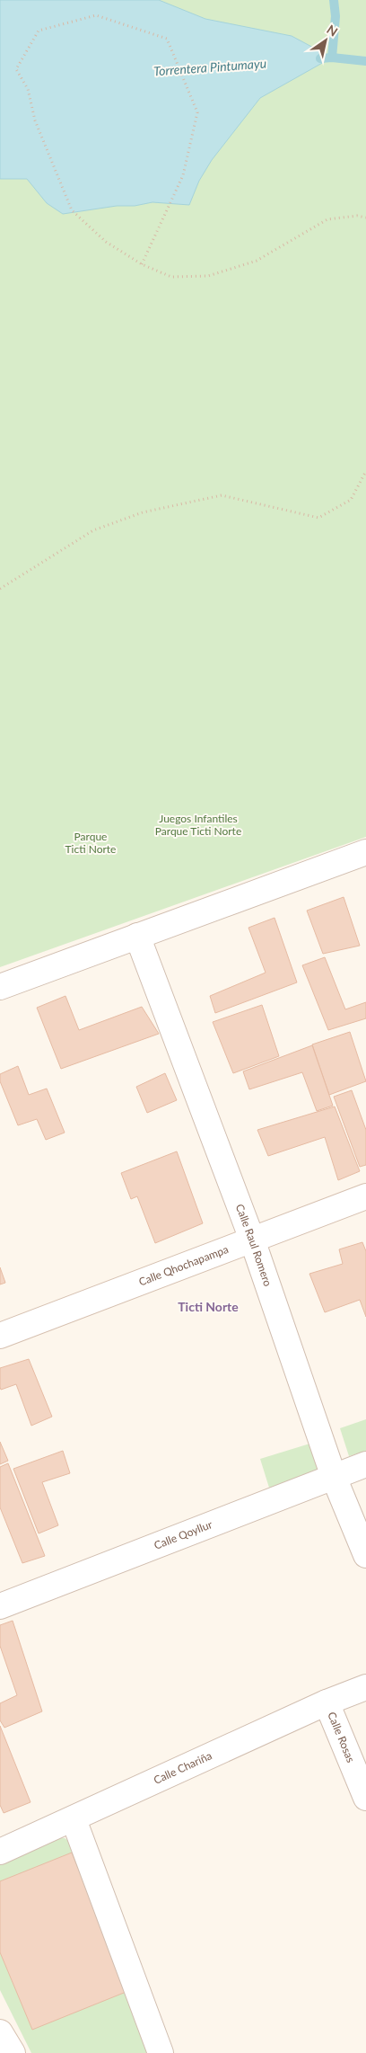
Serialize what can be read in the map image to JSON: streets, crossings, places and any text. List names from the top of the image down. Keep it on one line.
{"streets":{"street":["Calle Raul Romero","Calle Qhochapampa","Calle Qoyllur","Calle Rosas","Calle Chariña"]},"crossings":[["Calle Raul Romero","Calle Qhochapampa"],["Calle Raul Romero","Calle Qoyllur"],["Calle Rosas","Calle Chariña"]],"districts":["Ticti Norte"],"water":["Torrentera Pintumayu"],"parks":["Juegos Infantiles Parque Ticti Norte","Parque Ticti Norte"],"north":"top right"}
